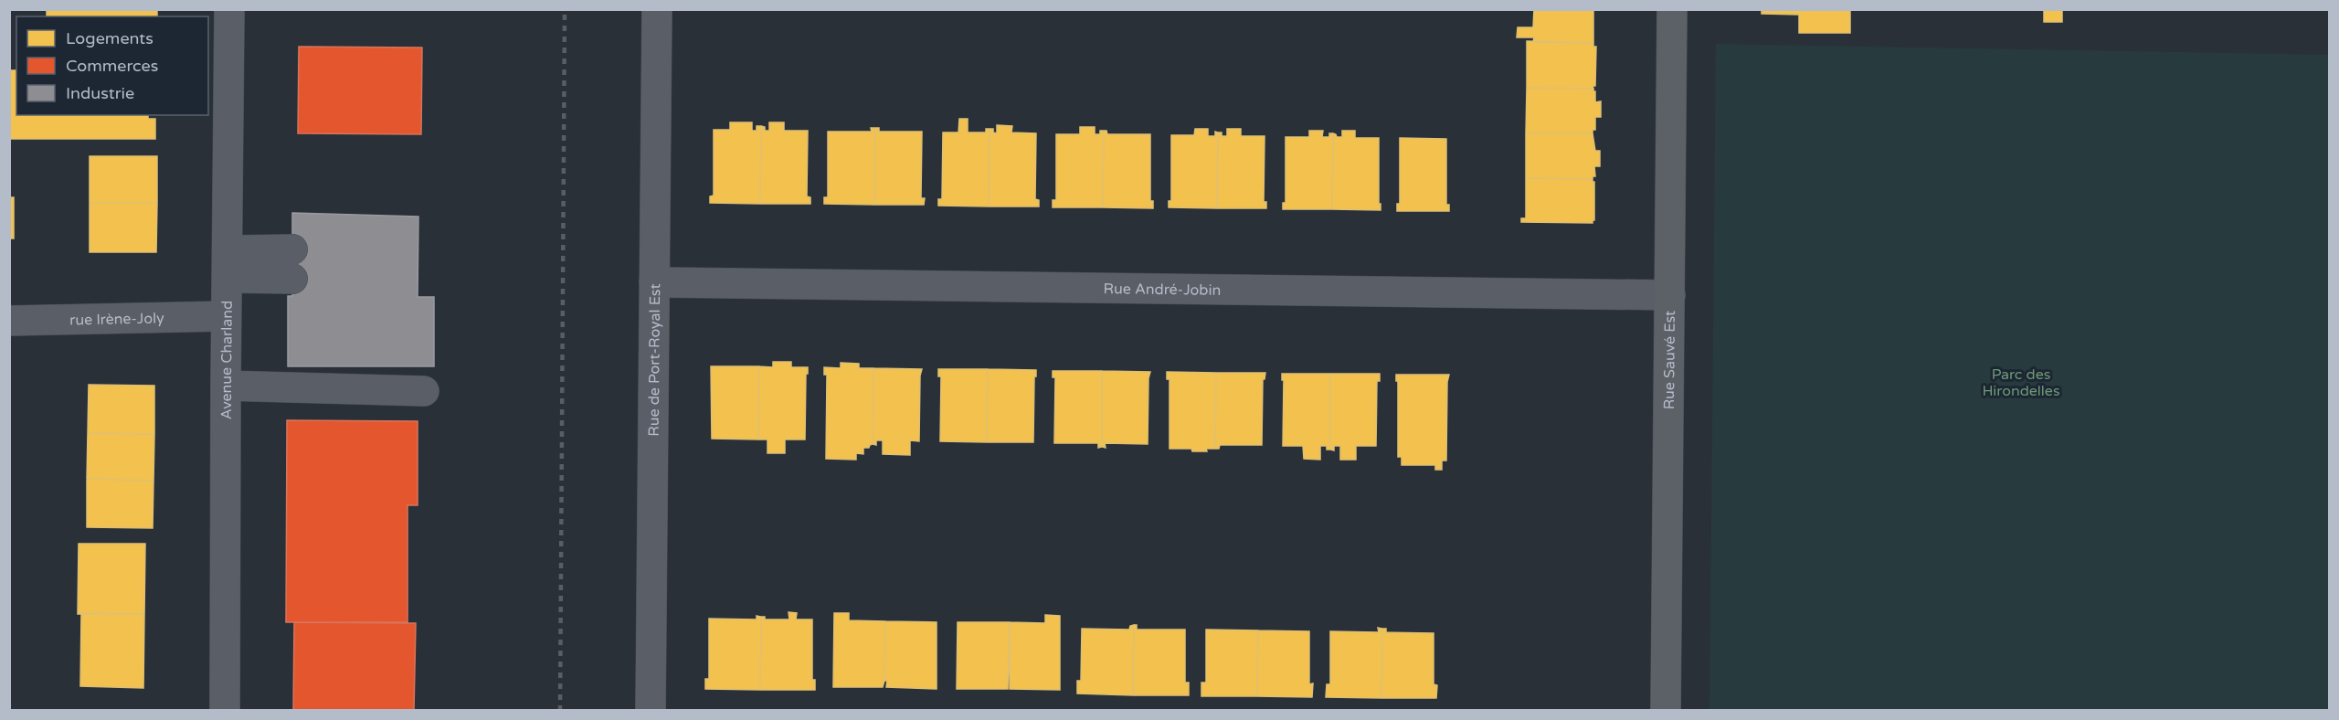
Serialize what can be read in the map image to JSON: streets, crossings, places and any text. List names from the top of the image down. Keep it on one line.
{"streets":{"main road":["Rue Sauvé Est"],"street":["Rue André-Jobin","rue Irène-Joly","Avenue Charland","Rue de Port-Royal Est"]},"crossings":[["Rue André-Jobin","Rue de Port-Royal Est"],["Rue André-Jobin","Rue Sauvé Est"],["rue Irène-Joly","Avenue Charland"]],"parks":["Parc des Hirondelles"],"legend":["Logements","Commerces","Industrie"]}
